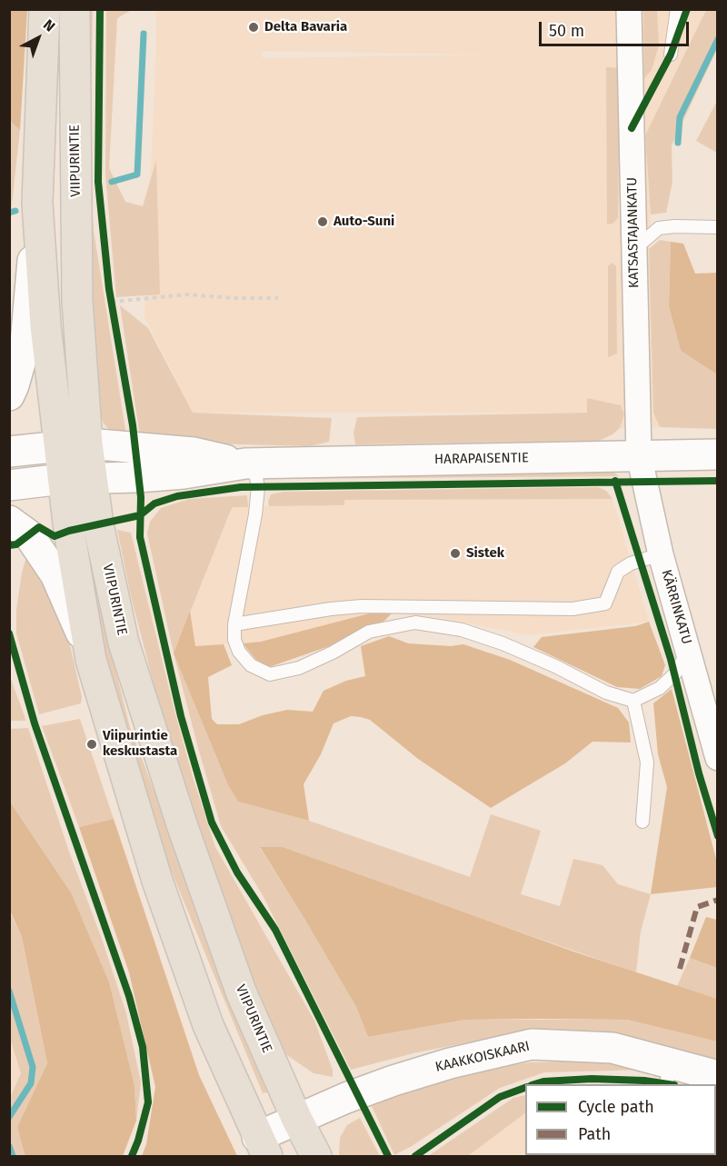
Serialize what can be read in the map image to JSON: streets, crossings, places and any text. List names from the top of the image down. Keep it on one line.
{"streets":{"main road":["VIIPURINTIE","HARAPAISENTIE","KAAKKOISKAARI"],"street":["KATSASTAJANKATU","KÄRRINKATU"]},"crossings":[["VIIPURINTIE","HARAPAISENTIE"],["VIIPURINTIE","KAAKKOISKAARI"],["KATSASTAJANKATU","HARAPAISENTIE"],["KATSASTAJANKATU","KÄRRINKATU"],["HARAPAISENTIE","KÄRRINKATU"]],"places":["Delta Bavaria","Auto-Suni","Sistek","Viipurintie keskustasta"],"legend":["Cycle path","Path"],"scale_bar":"50 m","north":"top right"}
